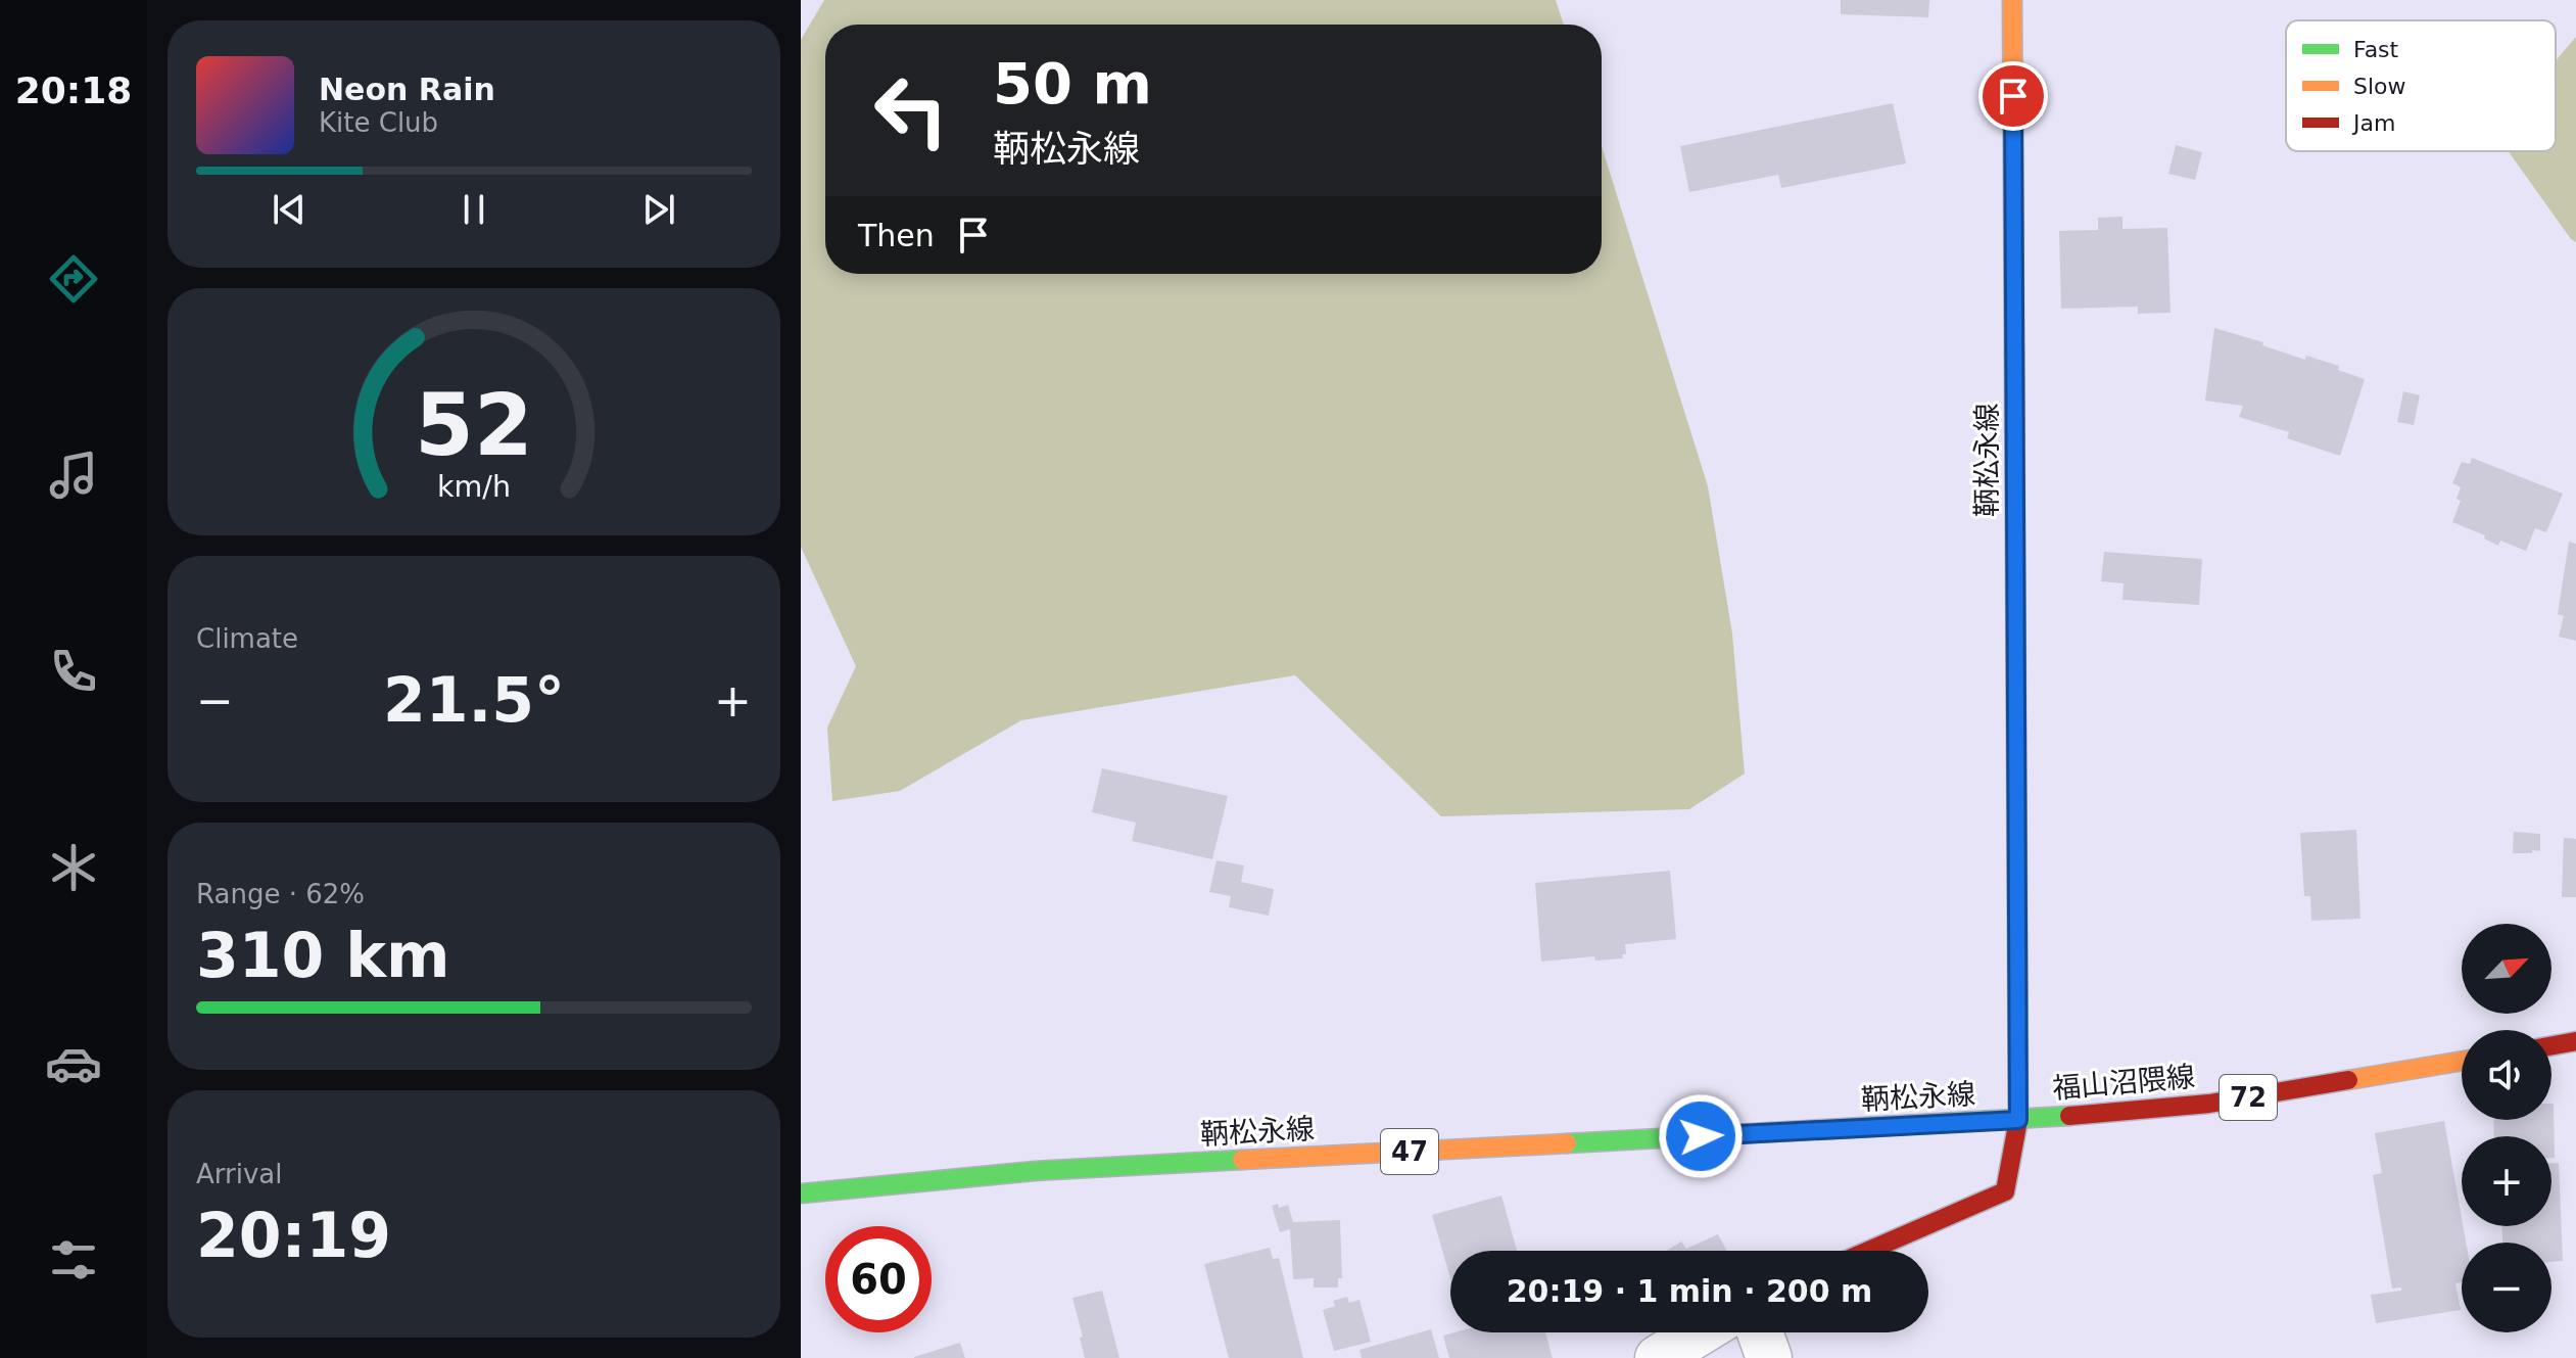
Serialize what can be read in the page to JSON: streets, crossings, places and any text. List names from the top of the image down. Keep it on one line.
{"streets":{"main road":["鞆松永線","福山沼隈線","72","47"]},"crossings":[["鞆松永線","福山沼隈線"]],"legend":["Fast","Slow","Jam"],"north":"top right","page":{"tabs":"20:18","turn":["50 m","鞆松永線"],"song":["Neon Rain","Kite Club"],"then":"Then","tile":["Climate",["Range · 62%","310 km"],["Arrival","20:19"]],"heat":["−","21.5°","+"],"map_buttons":["+","−"],"limit":"60","trip":"20:19 · 1 min · 200 m","gauge":["52","km/h"]}}
